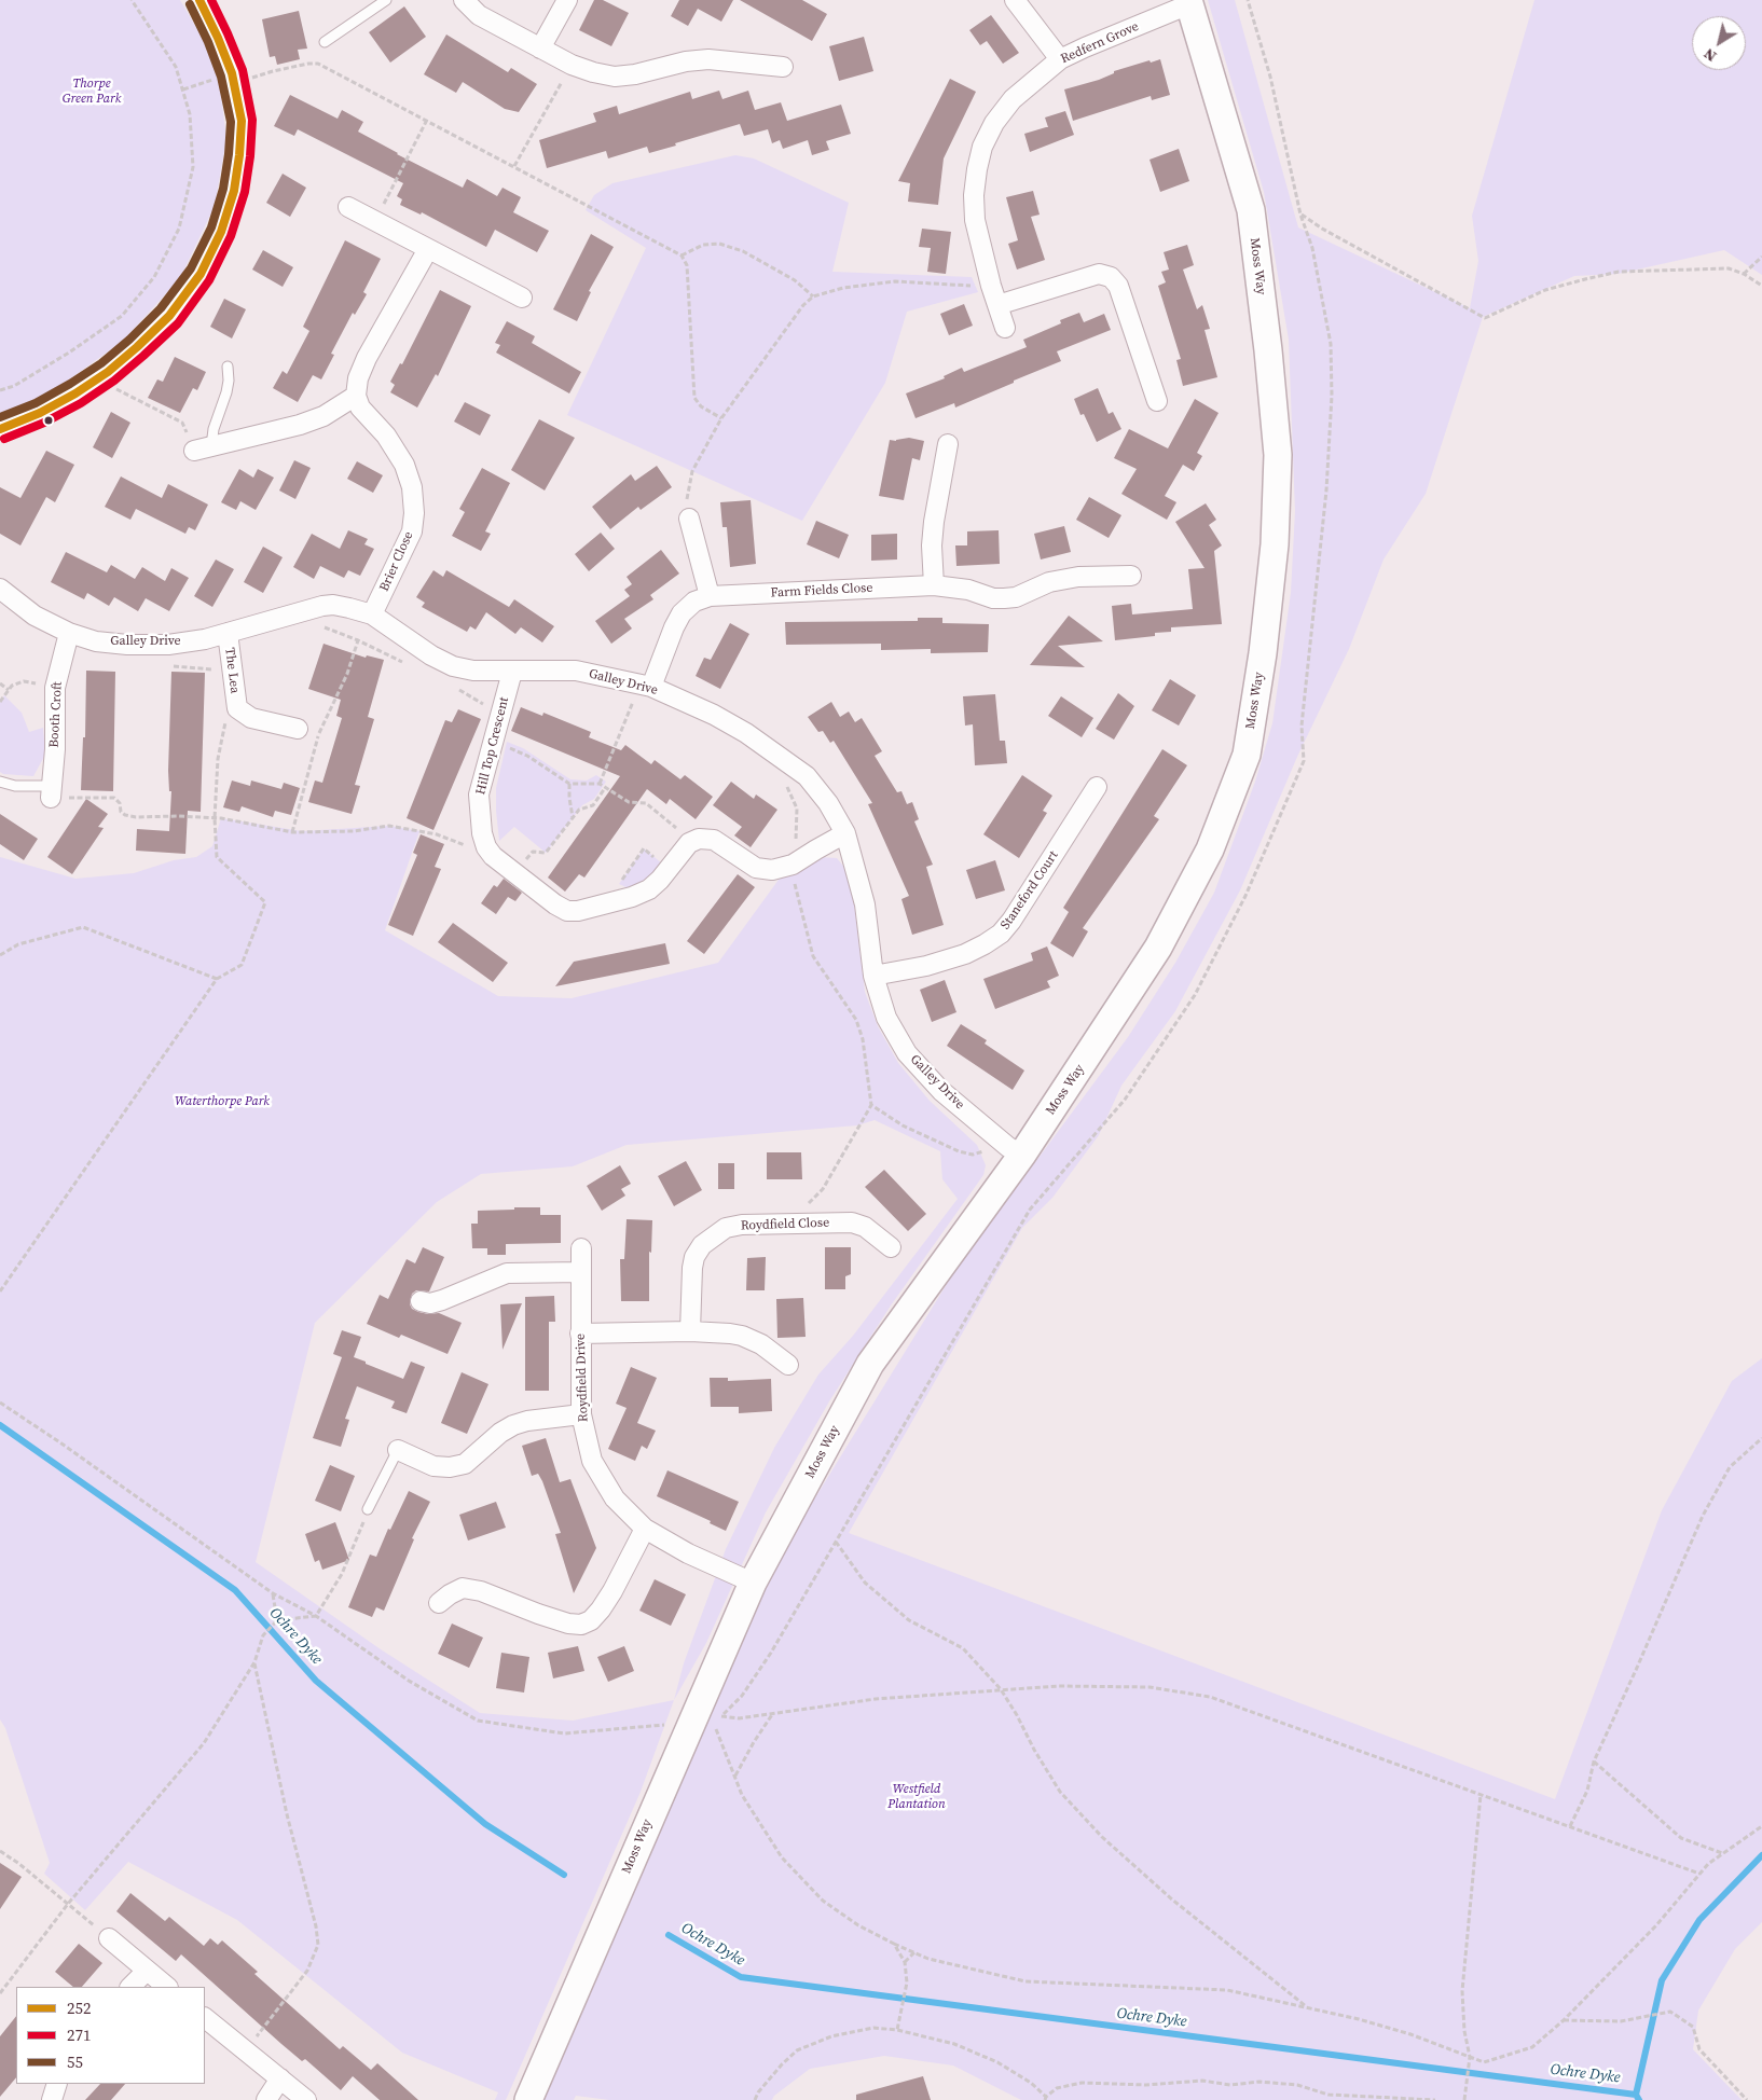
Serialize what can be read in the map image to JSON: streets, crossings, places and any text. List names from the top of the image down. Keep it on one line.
{"streets":{"street":["Redfern Grove","Moss Way","Brier Close","Farm Fields Close","Galley Drive","The Lea","Booth Croft","Hill Top Crescent","Staneford Court","Roydfield Close","Roydfield Drive"]},"crossings":[["Redfern Grove","Moss Way"],["Moss Way","Galley Drive"],["Moss Way","Roydfield Drive"],["Brier Close","Galley Drive"],["Farm Fields Close","Galley Drive"],["Galley Drive","The Lea"],["Galley Drive","Booth Croft"],["Galley Drive","Hill Top Crescent"],["Galley Drive","Staneford Court"]],"water":["Ochre Dyke"],"parks":["Thorpe Green Park","Waterthorpe Park","Westfield Plantation"],"lines":["transit line 252","transit line 271","transit line 55"],"legend":["252","271","55"],"north":"bottom left"}
